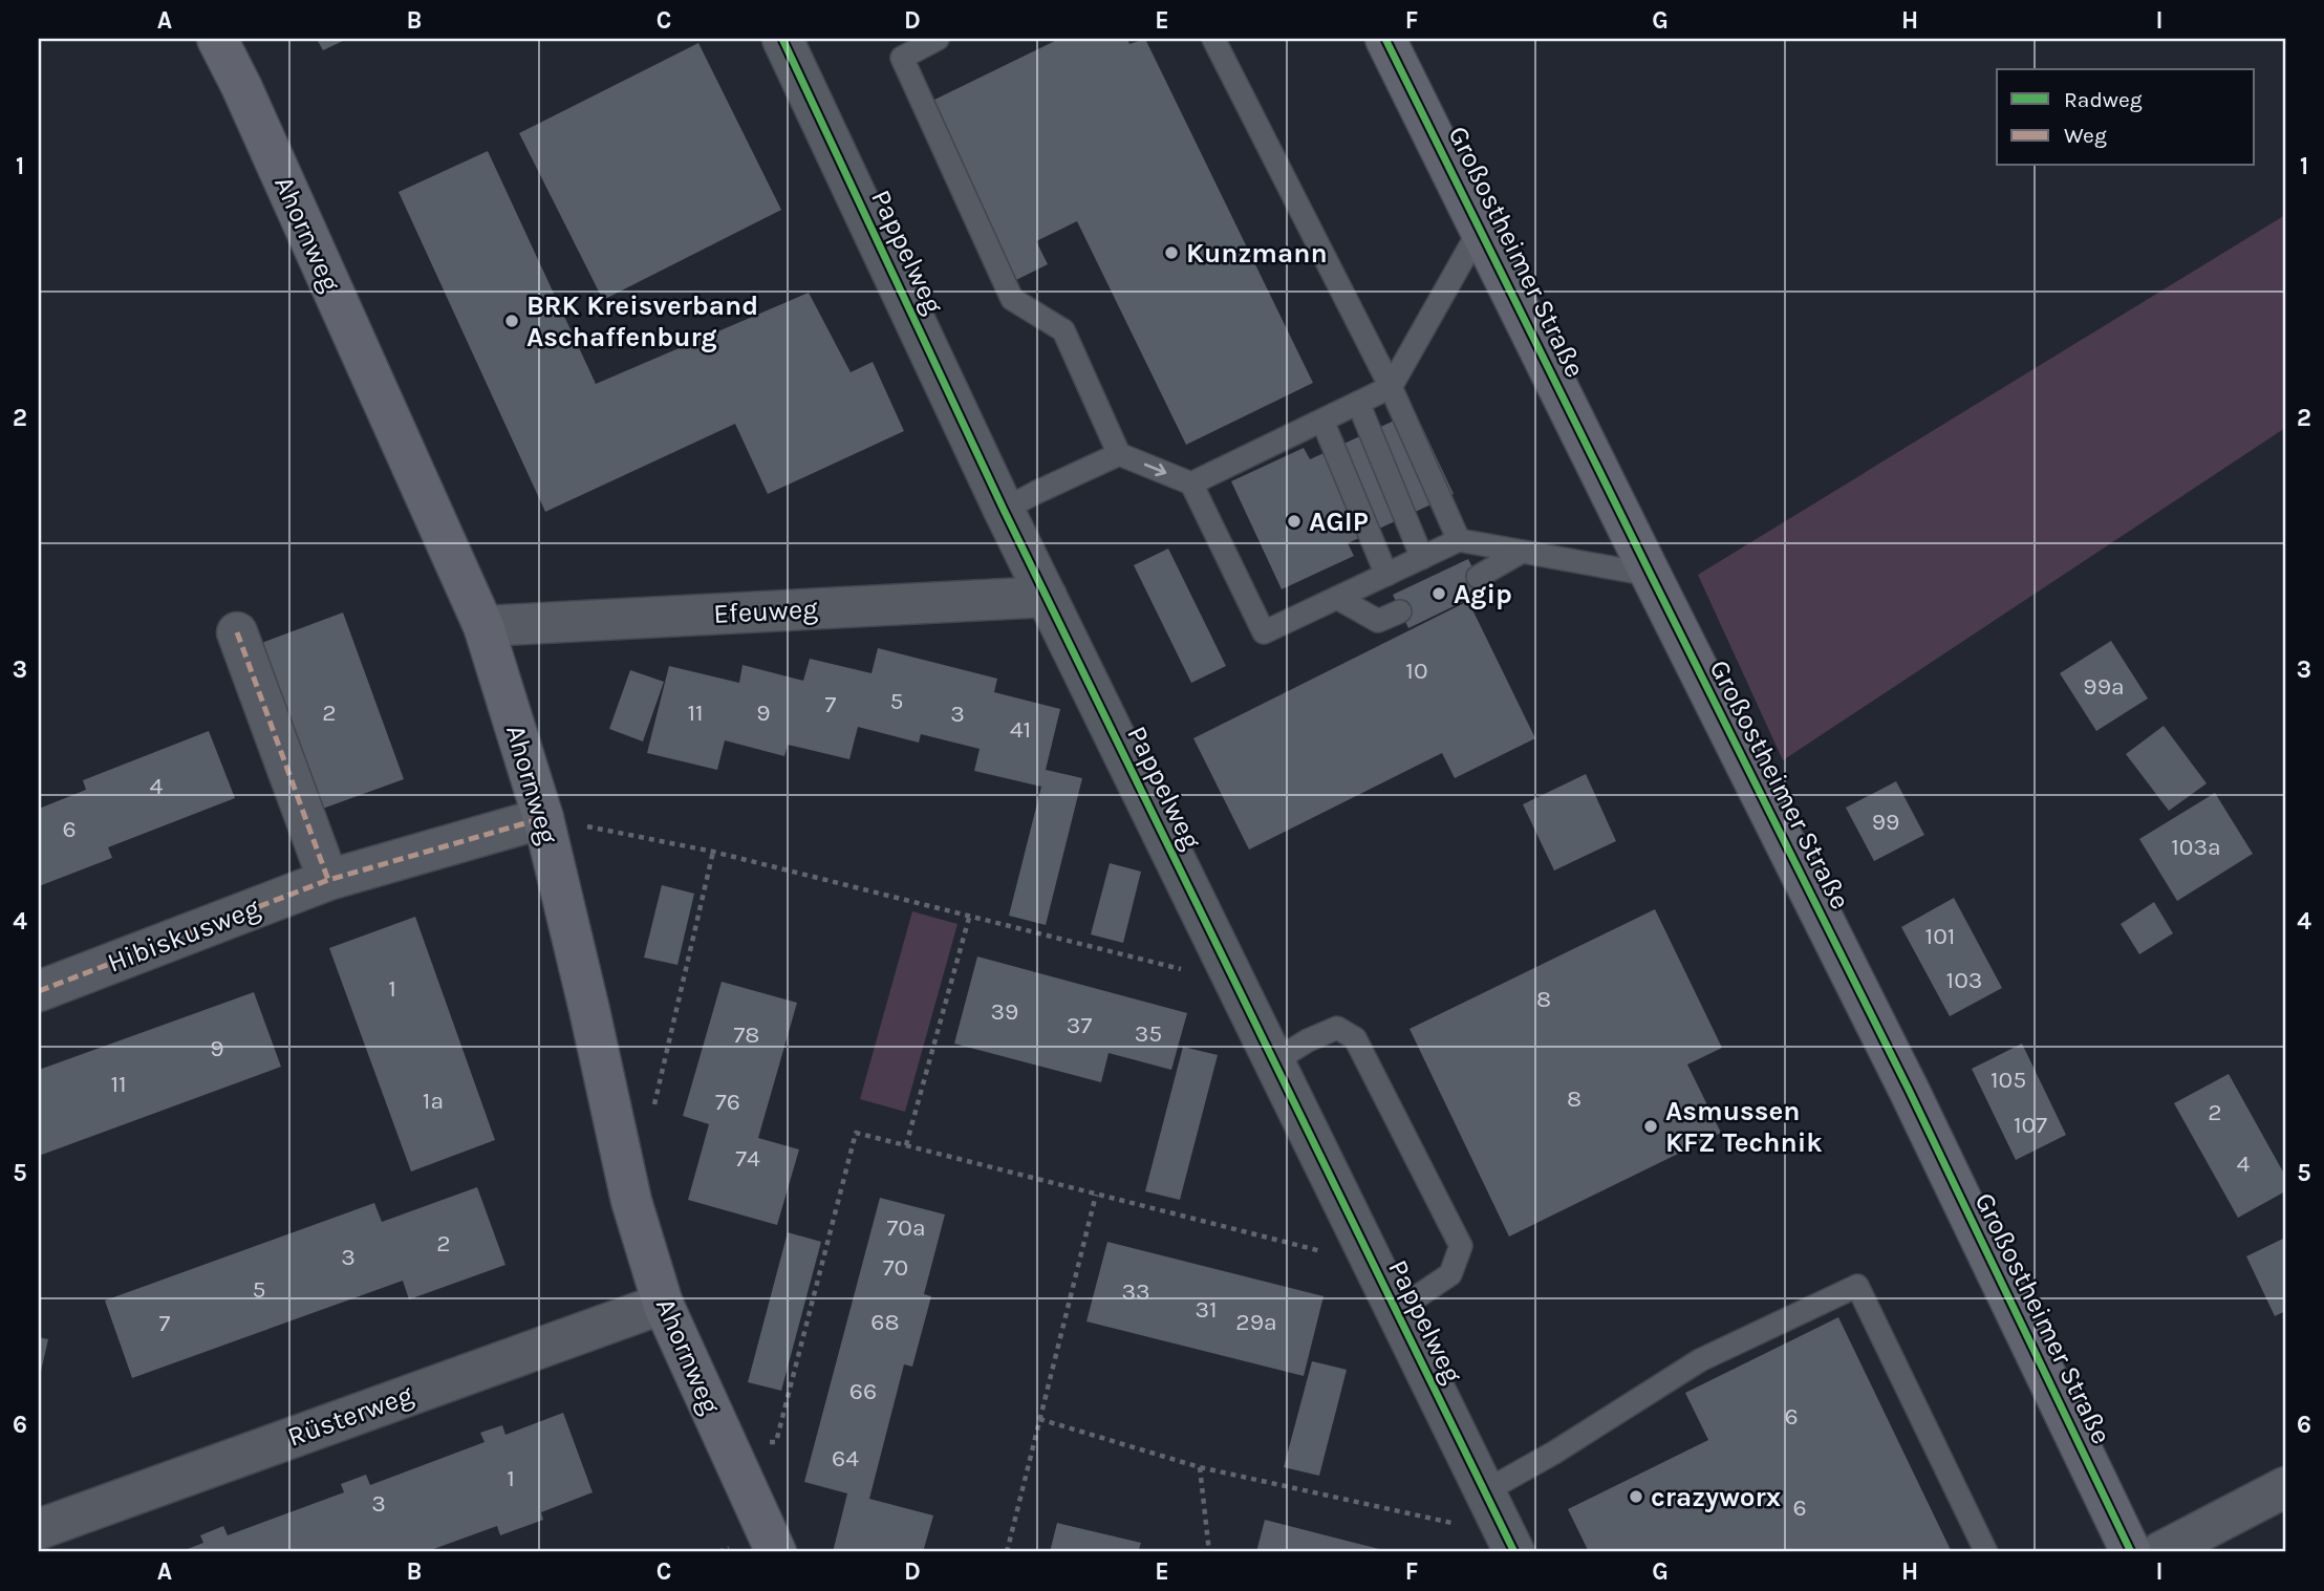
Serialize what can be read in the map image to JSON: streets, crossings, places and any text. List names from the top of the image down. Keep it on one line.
{"streets":{"main road":["Ahornweg","Großostheimer Straße"],"street":["Pappelweg","Efeuweg","Hibiskusweg","Rüsterweg"]},"crossings":[["Ahornweg","Efeuweg"],["Ahornweg","Hibiskusweg"],["Ahornweg","Rüsterweg"],["Pappelweg","Efeuweg"]],"places":["Kunzmann","BRK Kreisverband Aschaffenburg","AGIP","Agip","Asmussen KFZ Technik","crazyworx"],"house_numbers":["10","99a","5","7","2","11","9","3","41","4","99","6","103a","101","103","1","8","39","37","35","78","9","105","11","8","1a","76","2","107","74","4","70a","2","3","70","5","33","31","68","29a","7","66","6","64","1","3","6"],"legend":["Radweg","Weg"],"grid":{"columns":["A","B","C","D","E","F","G","H","I"],"rows":["1","2","3","4","5","6"]}}
